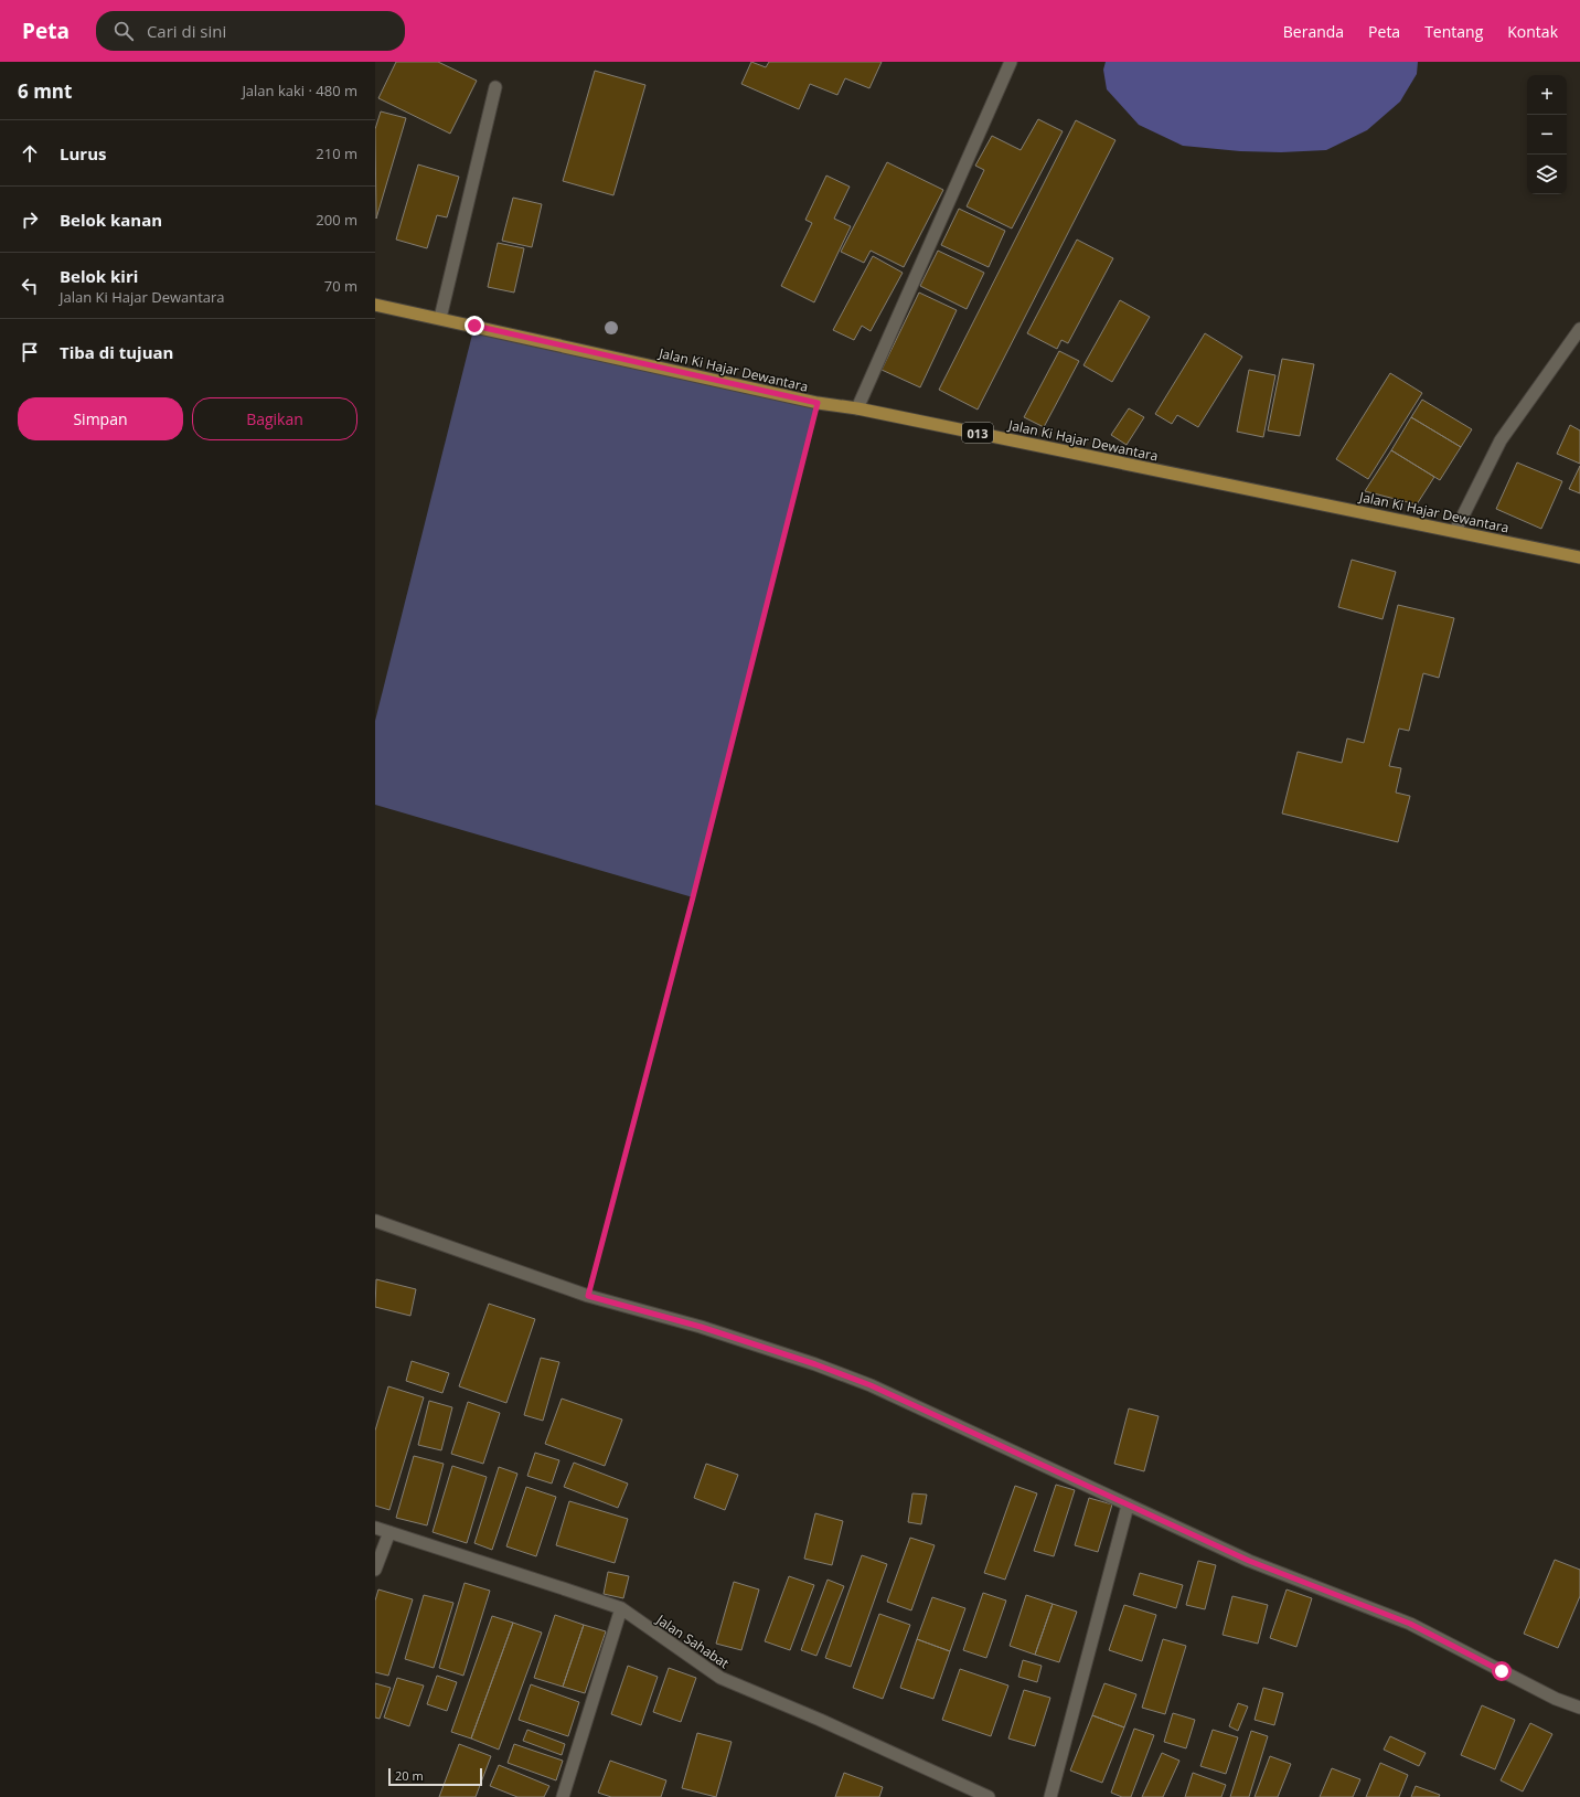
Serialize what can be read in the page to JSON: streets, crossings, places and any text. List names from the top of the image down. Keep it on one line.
{"streets":{"main road":["Jalan Ki Hajar Dewantara","013"],"street":["Jalan Sahabat"]},"scale_bar":"20 m","page":{"header":"Peta","search":"Cari di sini","nav":["Beranda","Peta","Tentang","Kontak"],"heading":["6 mnt","Jalan kaki · 480 m"],"map_buttons":["+","−"],"list":[["Lurus","210 m"],["Belok kanan","200 m"],["Belok kiri","Jalan Ki Hajar Dewantara","70 m"],"Tiba di tujuan"],"buttons":["Simpan","Bagikan"],"scale":"20 m"}}
